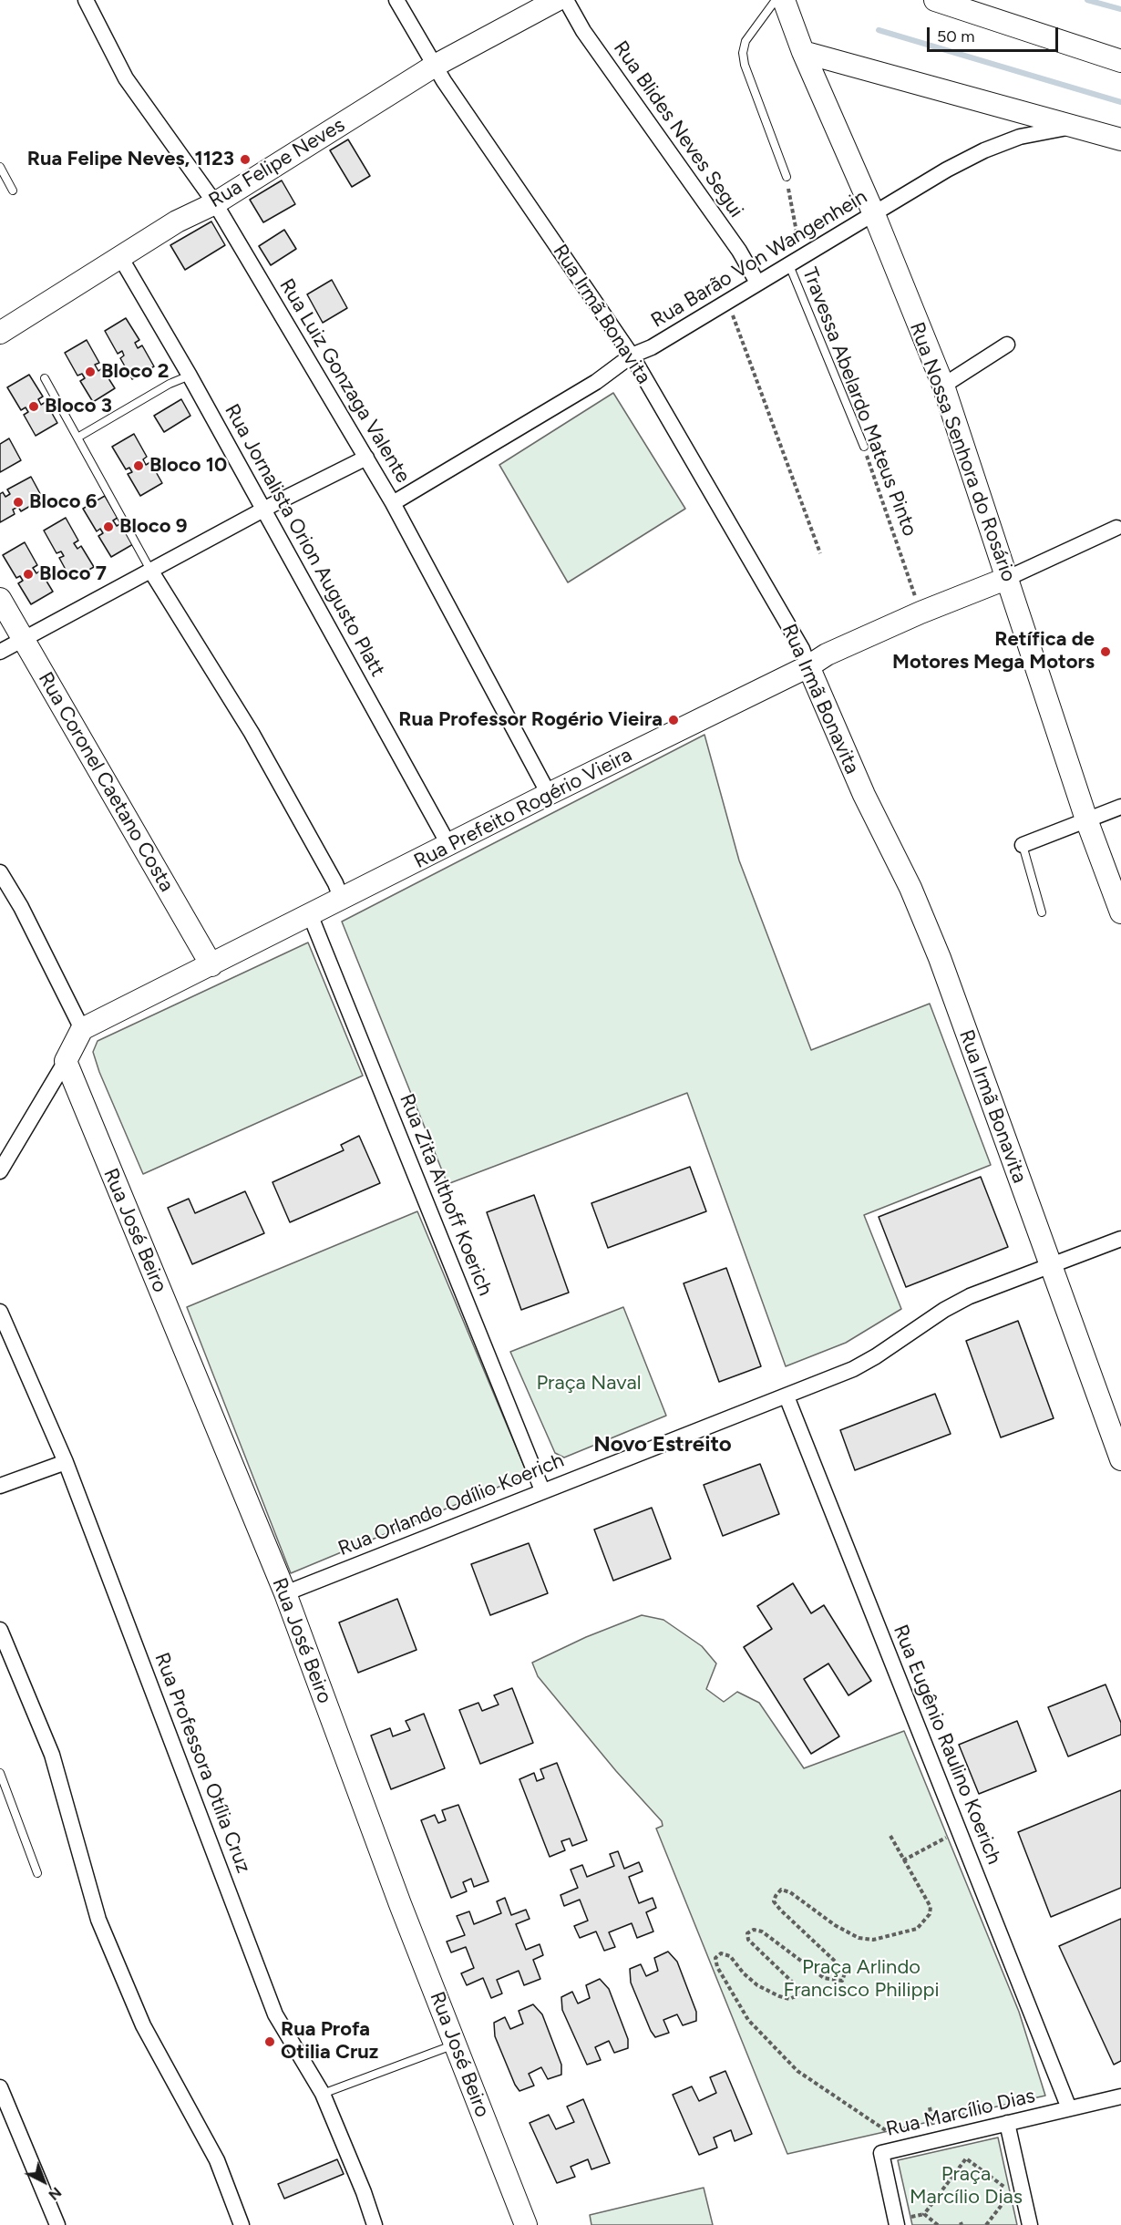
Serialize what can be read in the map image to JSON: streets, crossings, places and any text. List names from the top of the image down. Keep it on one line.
{"streets":{"street":["Rua Blides Neves Segui","Rua Felipe Neves","Rua Barão Von Wangenhein","Rua Irmã Bonavita","Rua Luiz Gonzaga Valente","Rua Nossa Senhora do Rosário","Rua Jornalista Orion Augusto Platt","Rua Coronel Caetano Costa","Rua Prefeito Rogério Vieira","Rua Zita Althoff Koerich","Rua José Beiro","Rua Orlando Odílio Koerich","Rua Eugênio Raulino Koerich","Rua Professora Otília Cruz","Rua Marcílio Dias"],"lane":["Travessa Abelardo Mateus Pinto"]},"crossings":[["Rua Blides Neves Segui","Rua Barão Von Wangenhein"],["Rua Felipe Neves","Rua Irmã Bonavita"],["Rua Felipe Neves","Rua Luiz Gonzaga Valente"],["Rua Felipe Neves","Rua Jornalista Orion Augusto Platt"],["Rua Barão Von Wangenhein","Rua Irmã Bonavita"],["Rua Barão Von Wangenhein","Rua Luiz Gonzaga Valente"],["Rua Barão Von Wangenhein","Travessa Abelardo Mateus Pinto"],["Rua Barão Von Wangenhein","Rua Nossa Senhora do Rosário"],["Rua Irmã Bonavita","Rua Prefeito Rogério Vieira"],["Rua Irmã Bonavita","Rua Orlando Odílio Koerich"],["Rua Luiz Gonzaga Valente","Rua Prefeito Rogério Vieira"],["Travessa Abelardo Mateus Pinto","Rua Prefeito Rogério Vieira"],["Rua Nossa Senhora do Rosário","Rua Prefeito Rogério Vieira"],["Rua Jornalista Orion Augusto Platt","Rua Prefeito Rogério Vieira"],["Rua Coronel Caetano Costa","Rua Prefeito Rogério Vieira"],["Rua Prefeito Rogério Vieira","Rua Zita Althoff Koerich"],["Rua Zita Althoff Koerich","Rua Orlando Odílio Koerich"],["Rua José Beiro","Rua Orlando Odílio Koerich"],["Rua Orlando Odílio Koerich","Rua Eugênio Raulino Koerich"],["Rua Eugênio Raulino Koerich","Rua Marcílio Dias"]],"districts":["Novo Estreito"],"parks":["Praça Naval","Praça Arlindo Francisco Philippi","Praça Marcílio Dias"],"places":["Rua Felipe Neves, 1123","Bloco 2","Bloco 3","Bloco 10","Bloco 6","Bloco 9","Bloco 7","Retífica de Motores Mega Motors","Rua Professor Rogério Vieira","Rua Profa Otilia Cruz"],"scale_bar":"50 m","north":"bottom right"}
